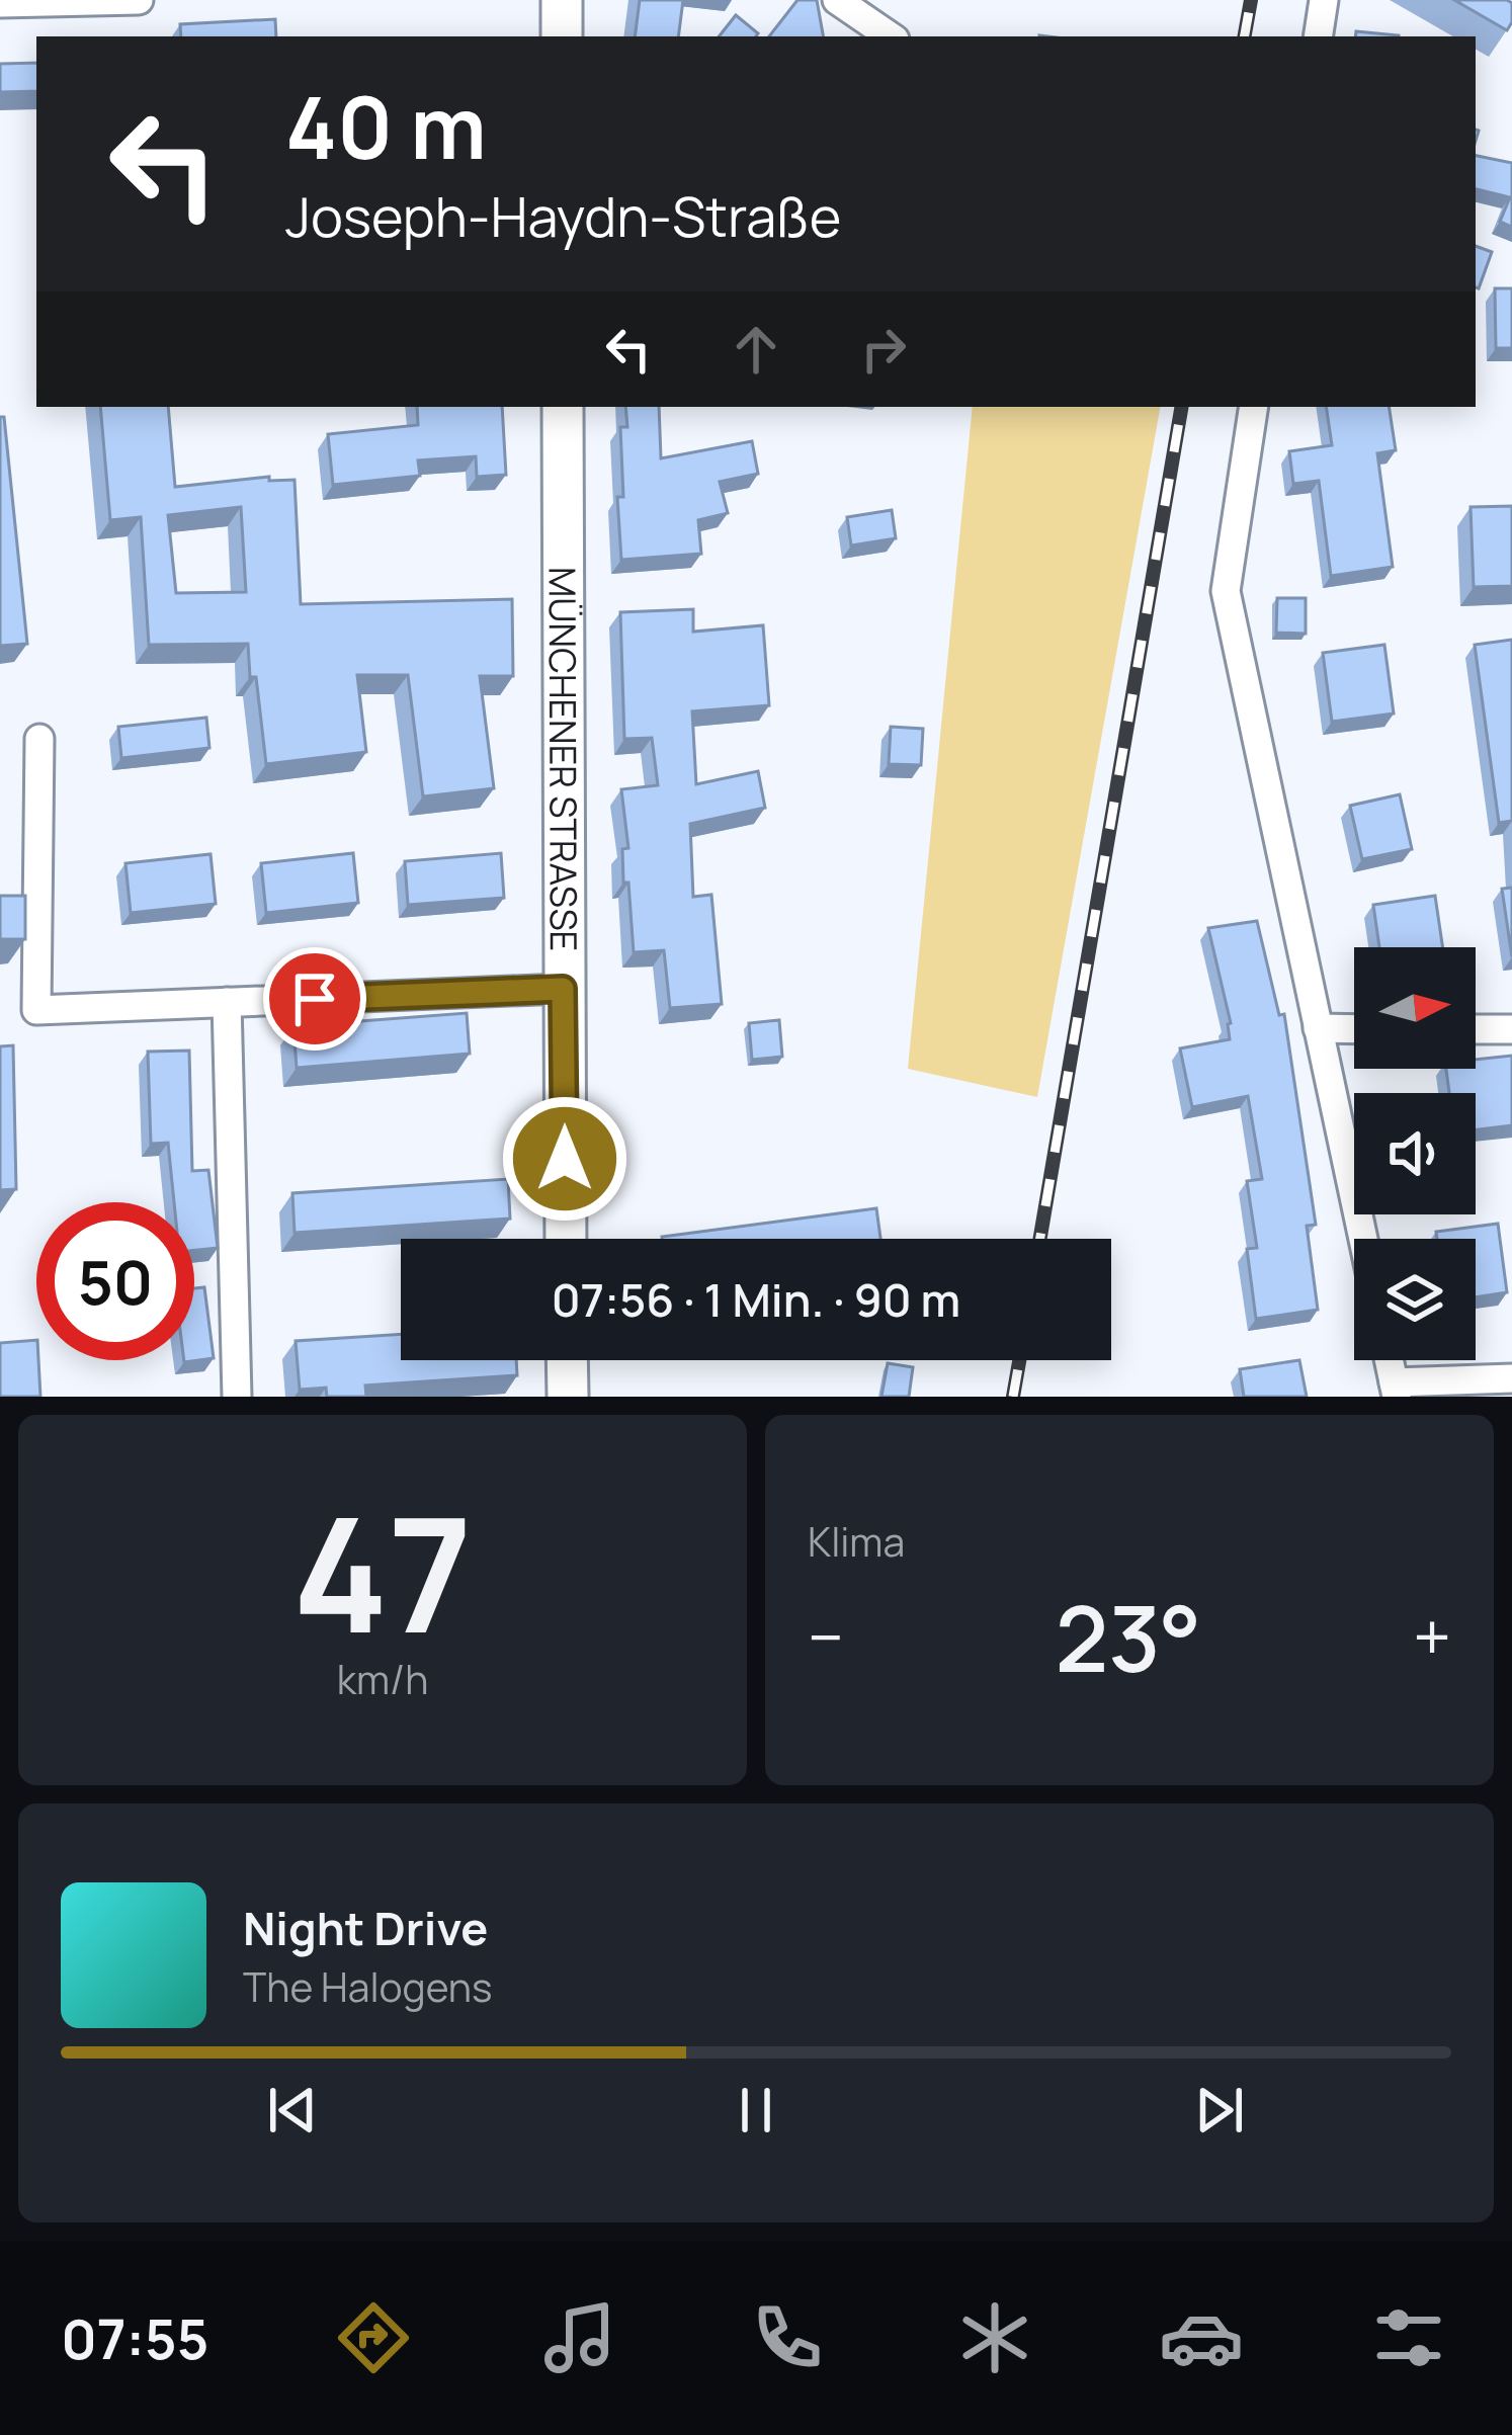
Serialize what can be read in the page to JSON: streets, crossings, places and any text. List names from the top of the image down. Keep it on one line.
{"streets":{"main road":["MÜNCHENER STRASSE"]},"north":"right","page":{"turn":["40 m","Joseph-Haydn-Straße"],"limit":"50","trip":"07:56 · 1 Min. · 90 m","tile":[["47","km/h"],"Klima"],"heat":["−","23°","+"],"song":["Night Drive","The Halogens"],"tabs":"07:55"}}
